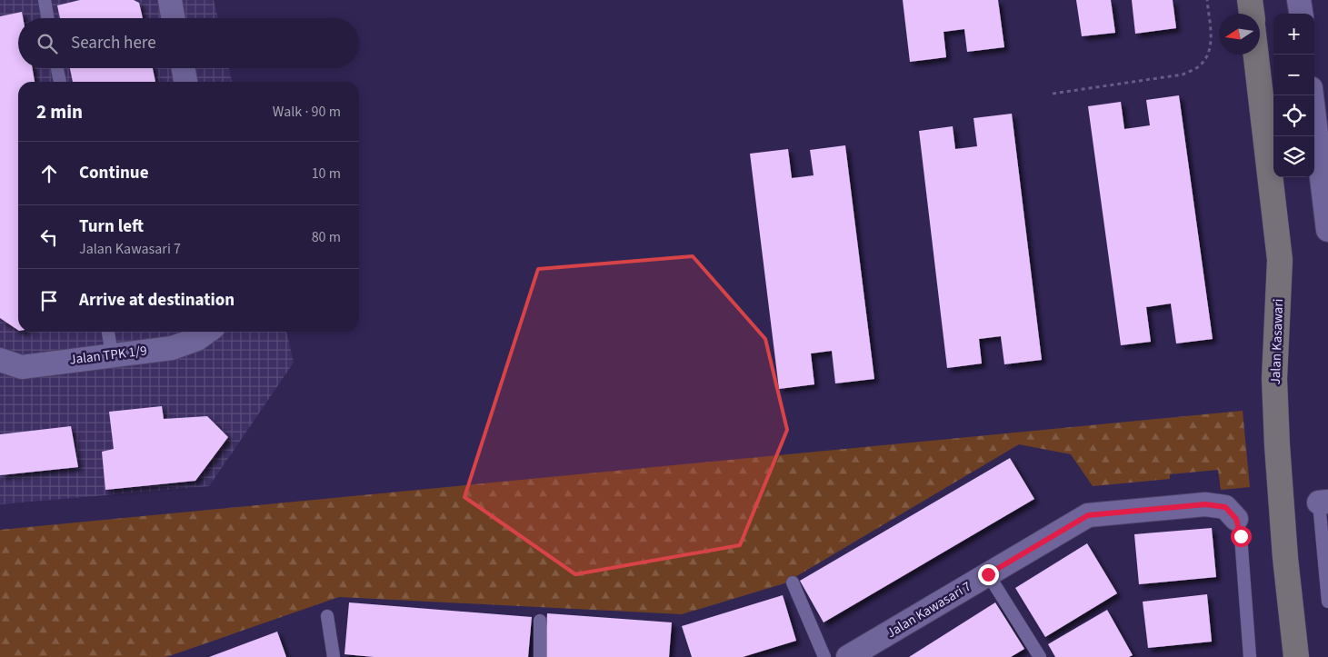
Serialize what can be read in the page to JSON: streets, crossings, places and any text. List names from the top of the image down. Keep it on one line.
{"streets":{"street":["Jalan Kasawari","Jalan TPK 1/9","Jalan Kawasari 7"]},"north":"left","page":{"map_buttons":["+","−"],"search":"Search here","heading":["2 min","Walk · 90 m"],"list":[["Continue","10 m"],["Turn left","Jalan Kawasari 7","80 m"],"Arrive at destination"]}}
